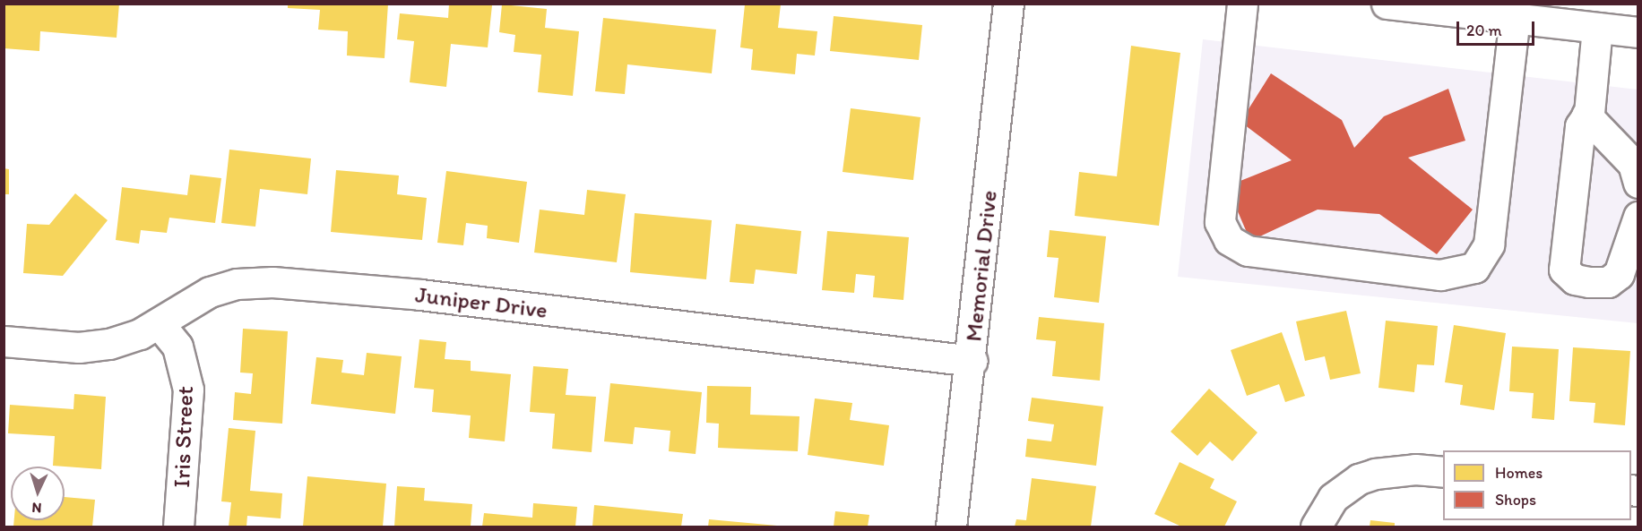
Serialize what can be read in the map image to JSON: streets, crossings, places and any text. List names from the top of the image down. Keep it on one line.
{"streets":{"street":["Memorial Drive","Juniper Drive","Iris Street"]},"crossings":[["Memorial Drive","Juniper Drive"],["Juniper Drive","Iris Street"]],"legend":["Homes","Shops"],"scale_bar":"20 m","north":"bottom"}
